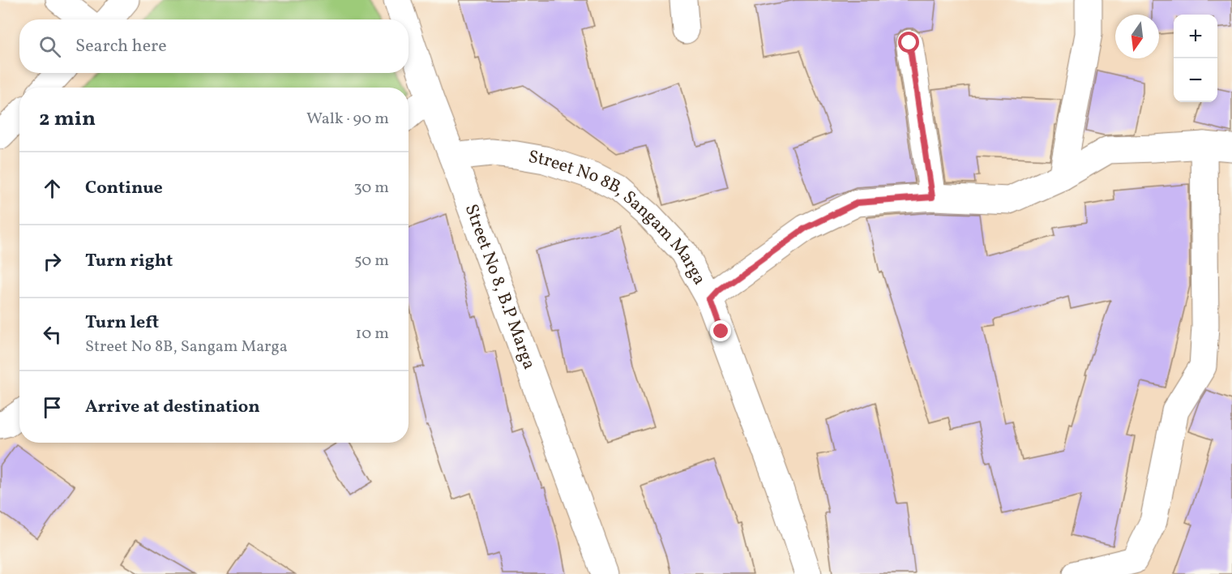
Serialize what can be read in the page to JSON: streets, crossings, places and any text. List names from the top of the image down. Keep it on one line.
{"streets":{"street":["Street No 8B, Sangam Marga","Street No 8, B.P Marga"]},"crossings":[["Street No 8B, Sangam Marga","Street No 8, B.P Marga"]],"north":"bottom","page":{"map_buttons":["+","−"],"search":"Search here","heading":["2 min","Walk · 90 m"],"list":[["Continue","30 m"],["Turn right","50 m"],["Turn left","Street No 8B, Sangam Marga","10 m"],"Arrive at destination"]}}
